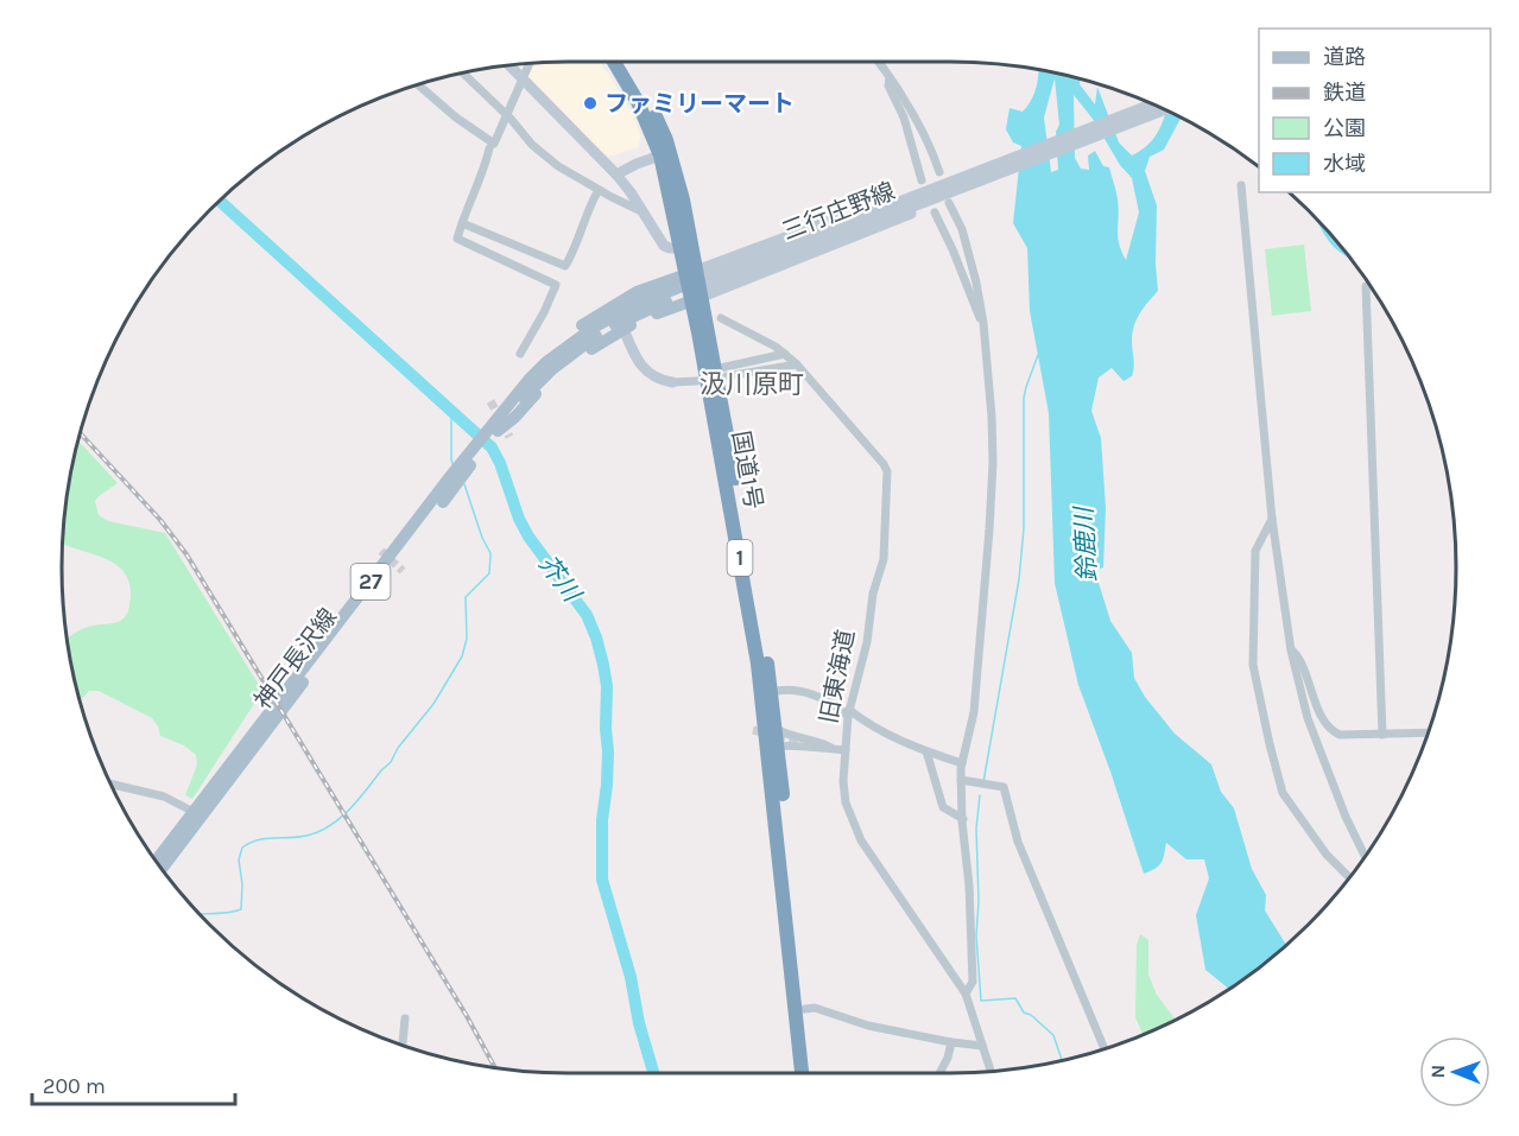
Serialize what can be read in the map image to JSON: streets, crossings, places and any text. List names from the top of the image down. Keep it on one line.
{"streets":{"highway":["国道1号","1"],"main road":["三行庄野線","27","神戸長沢線"],"street":["旧東海道"]},"crossings":[["三行庄野線","国道1号"],["三行庄野線","神戸長沢線"],["国道1号","神戸長沢線"]],"districts":["汲川原町"],"water":["鈴鹿川","芥川"],"places":["ファミリーマート"],"legend":["道路","鉄道","公園","水域"],"scale_bar":"200 m","north":"left"}
